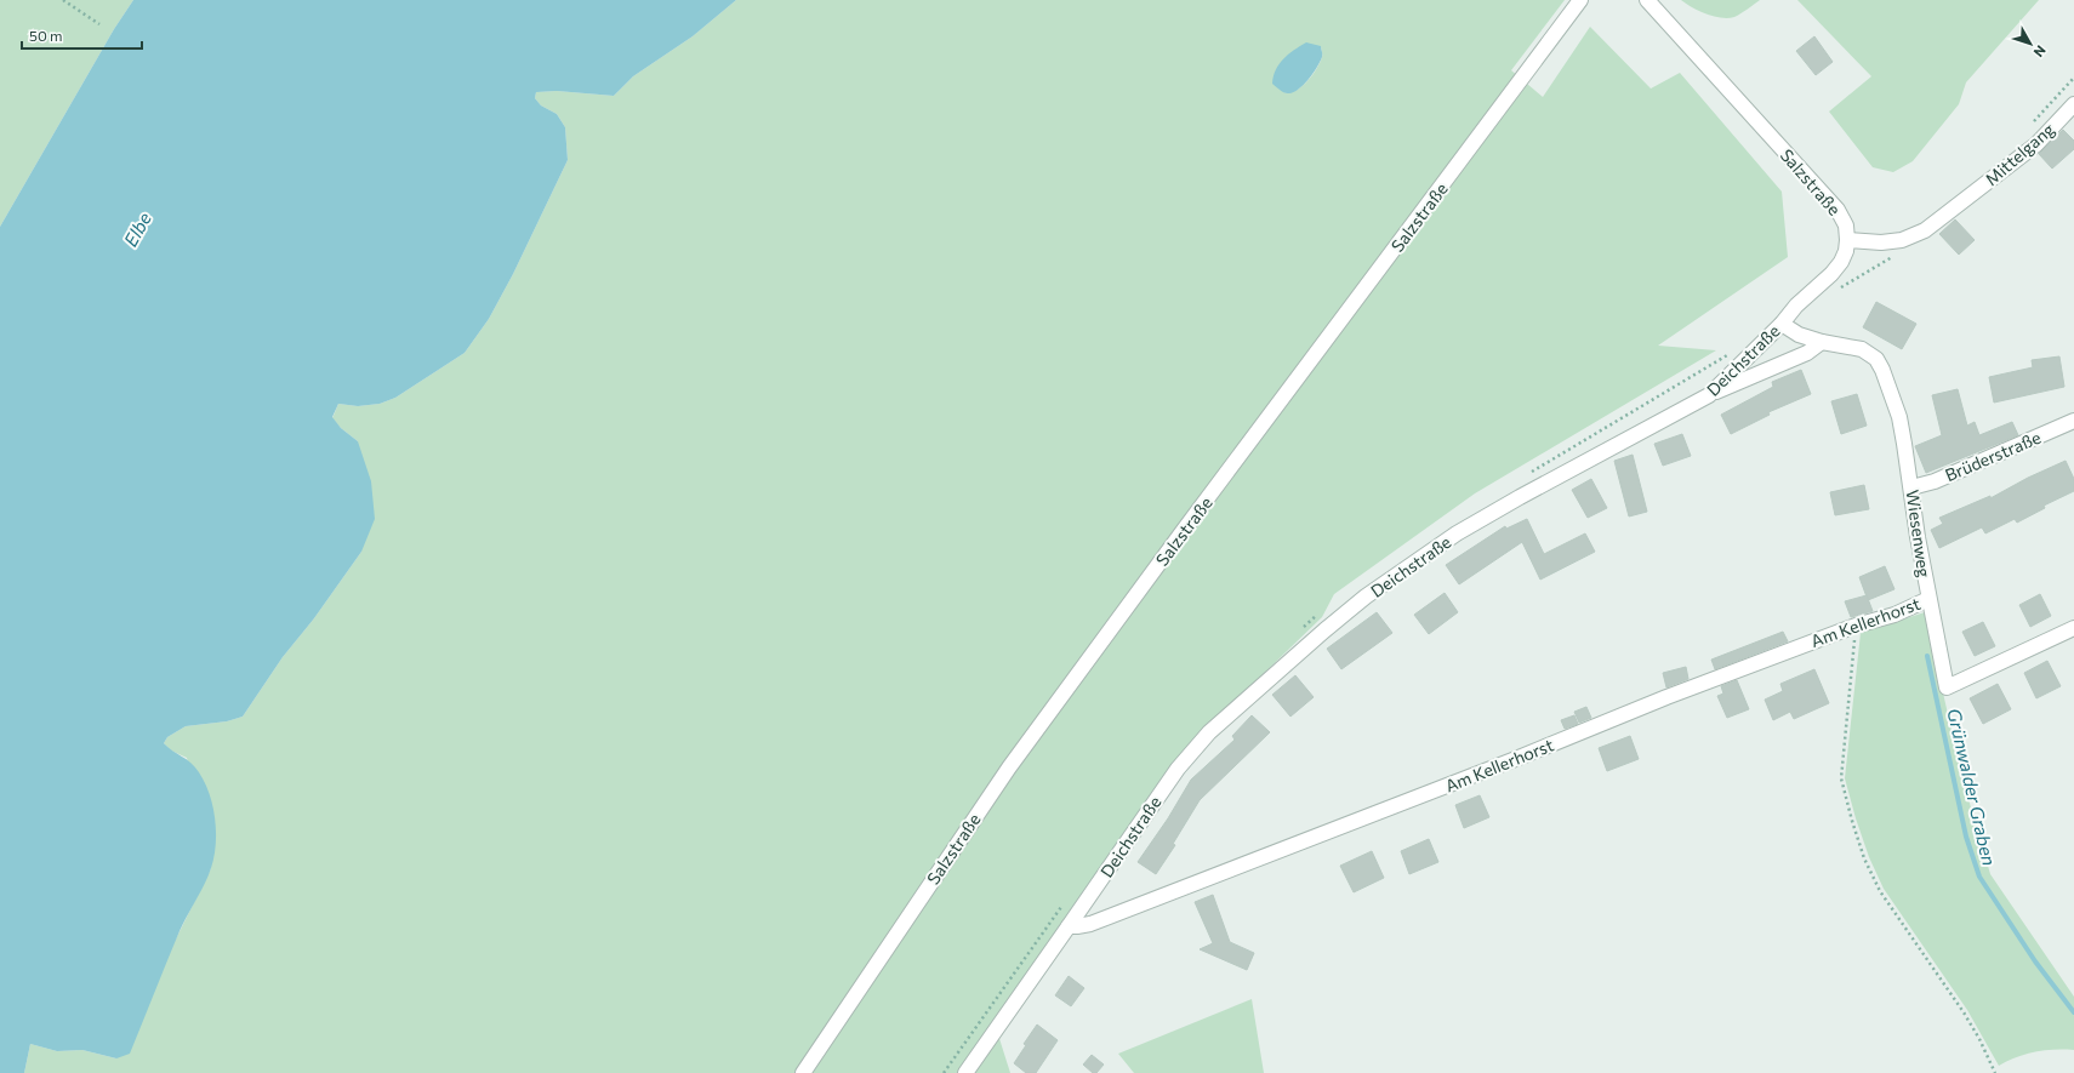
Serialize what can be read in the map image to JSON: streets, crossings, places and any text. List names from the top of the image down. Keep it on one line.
{"streets":{"street":["Mittelgang","Salzstraße","Deichstraße","Brüderstraße","Wiesenweg","Am Kellerhorst"]},"crossings":[["Mittelgang","Salzstraße"],["Mittelgang","Deichstraße"],["Salzstraße","Deichstraße"],["Deichstraße","Wiesenweg"],["Deichstraße","Am Kellerhorst"],["Brüderstraße","Wiesenweg"],["Wiesenweg","Am Kellerhorst"]],"water":["Elbe","Grünwalder Graben"],"scale_bar":"50 m","north":"bottom right"}
